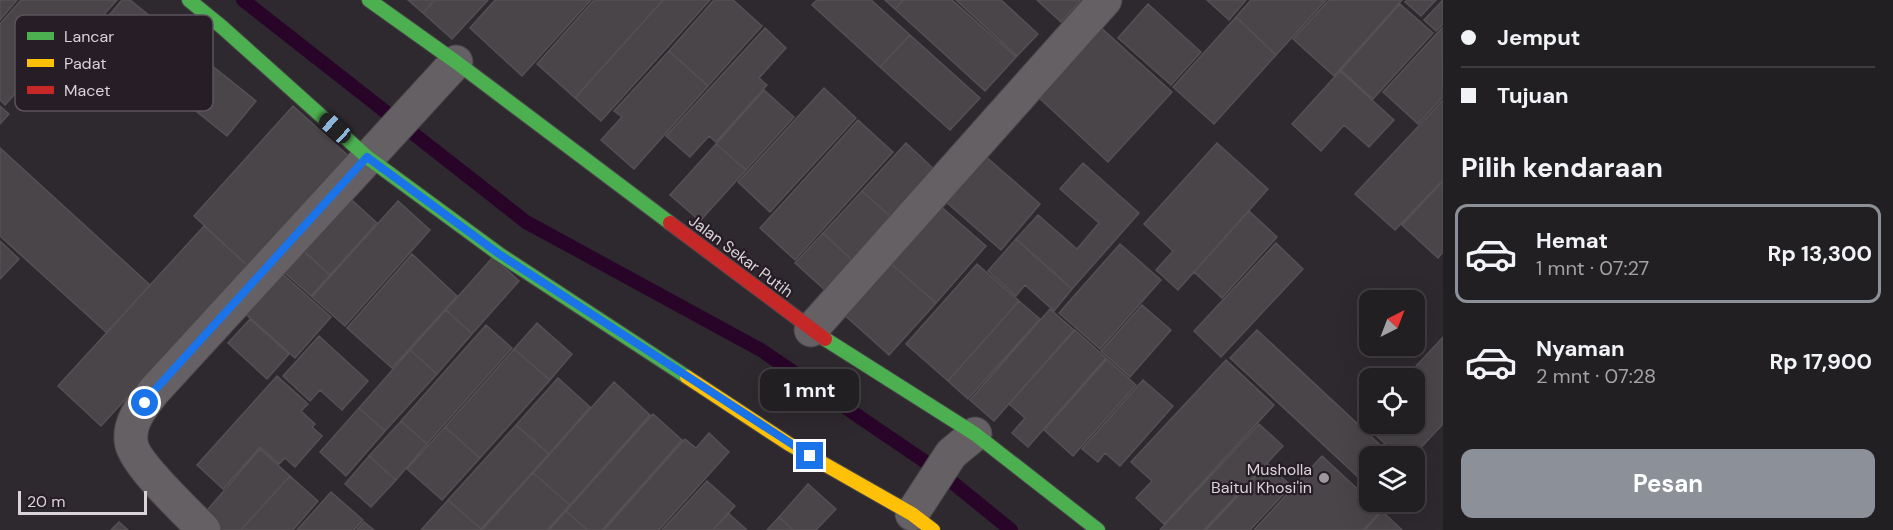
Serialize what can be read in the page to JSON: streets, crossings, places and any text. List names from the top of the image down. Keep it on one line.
{"streets":{"street":["Jalan Sekar Putih"]},"places":["Musholla Baitul Khosi'in"],"legend":["Lancar","Padat","Macet"],"scale_bar":"20 m","north":"top right","page":{"banner":["Jemput","Tujuan"],"heading":"Pilih kendaraan","list":[{"name":"Hemat","note":"1 mnt · 07:27","value":"Rp 13,300"},{"name":"Nyaman","note":"2 mnt · 07:28","value":"Rp 17,900"}],"bubble":"1 mnt","buttons":"Pesan","scale":"20 m"}}
